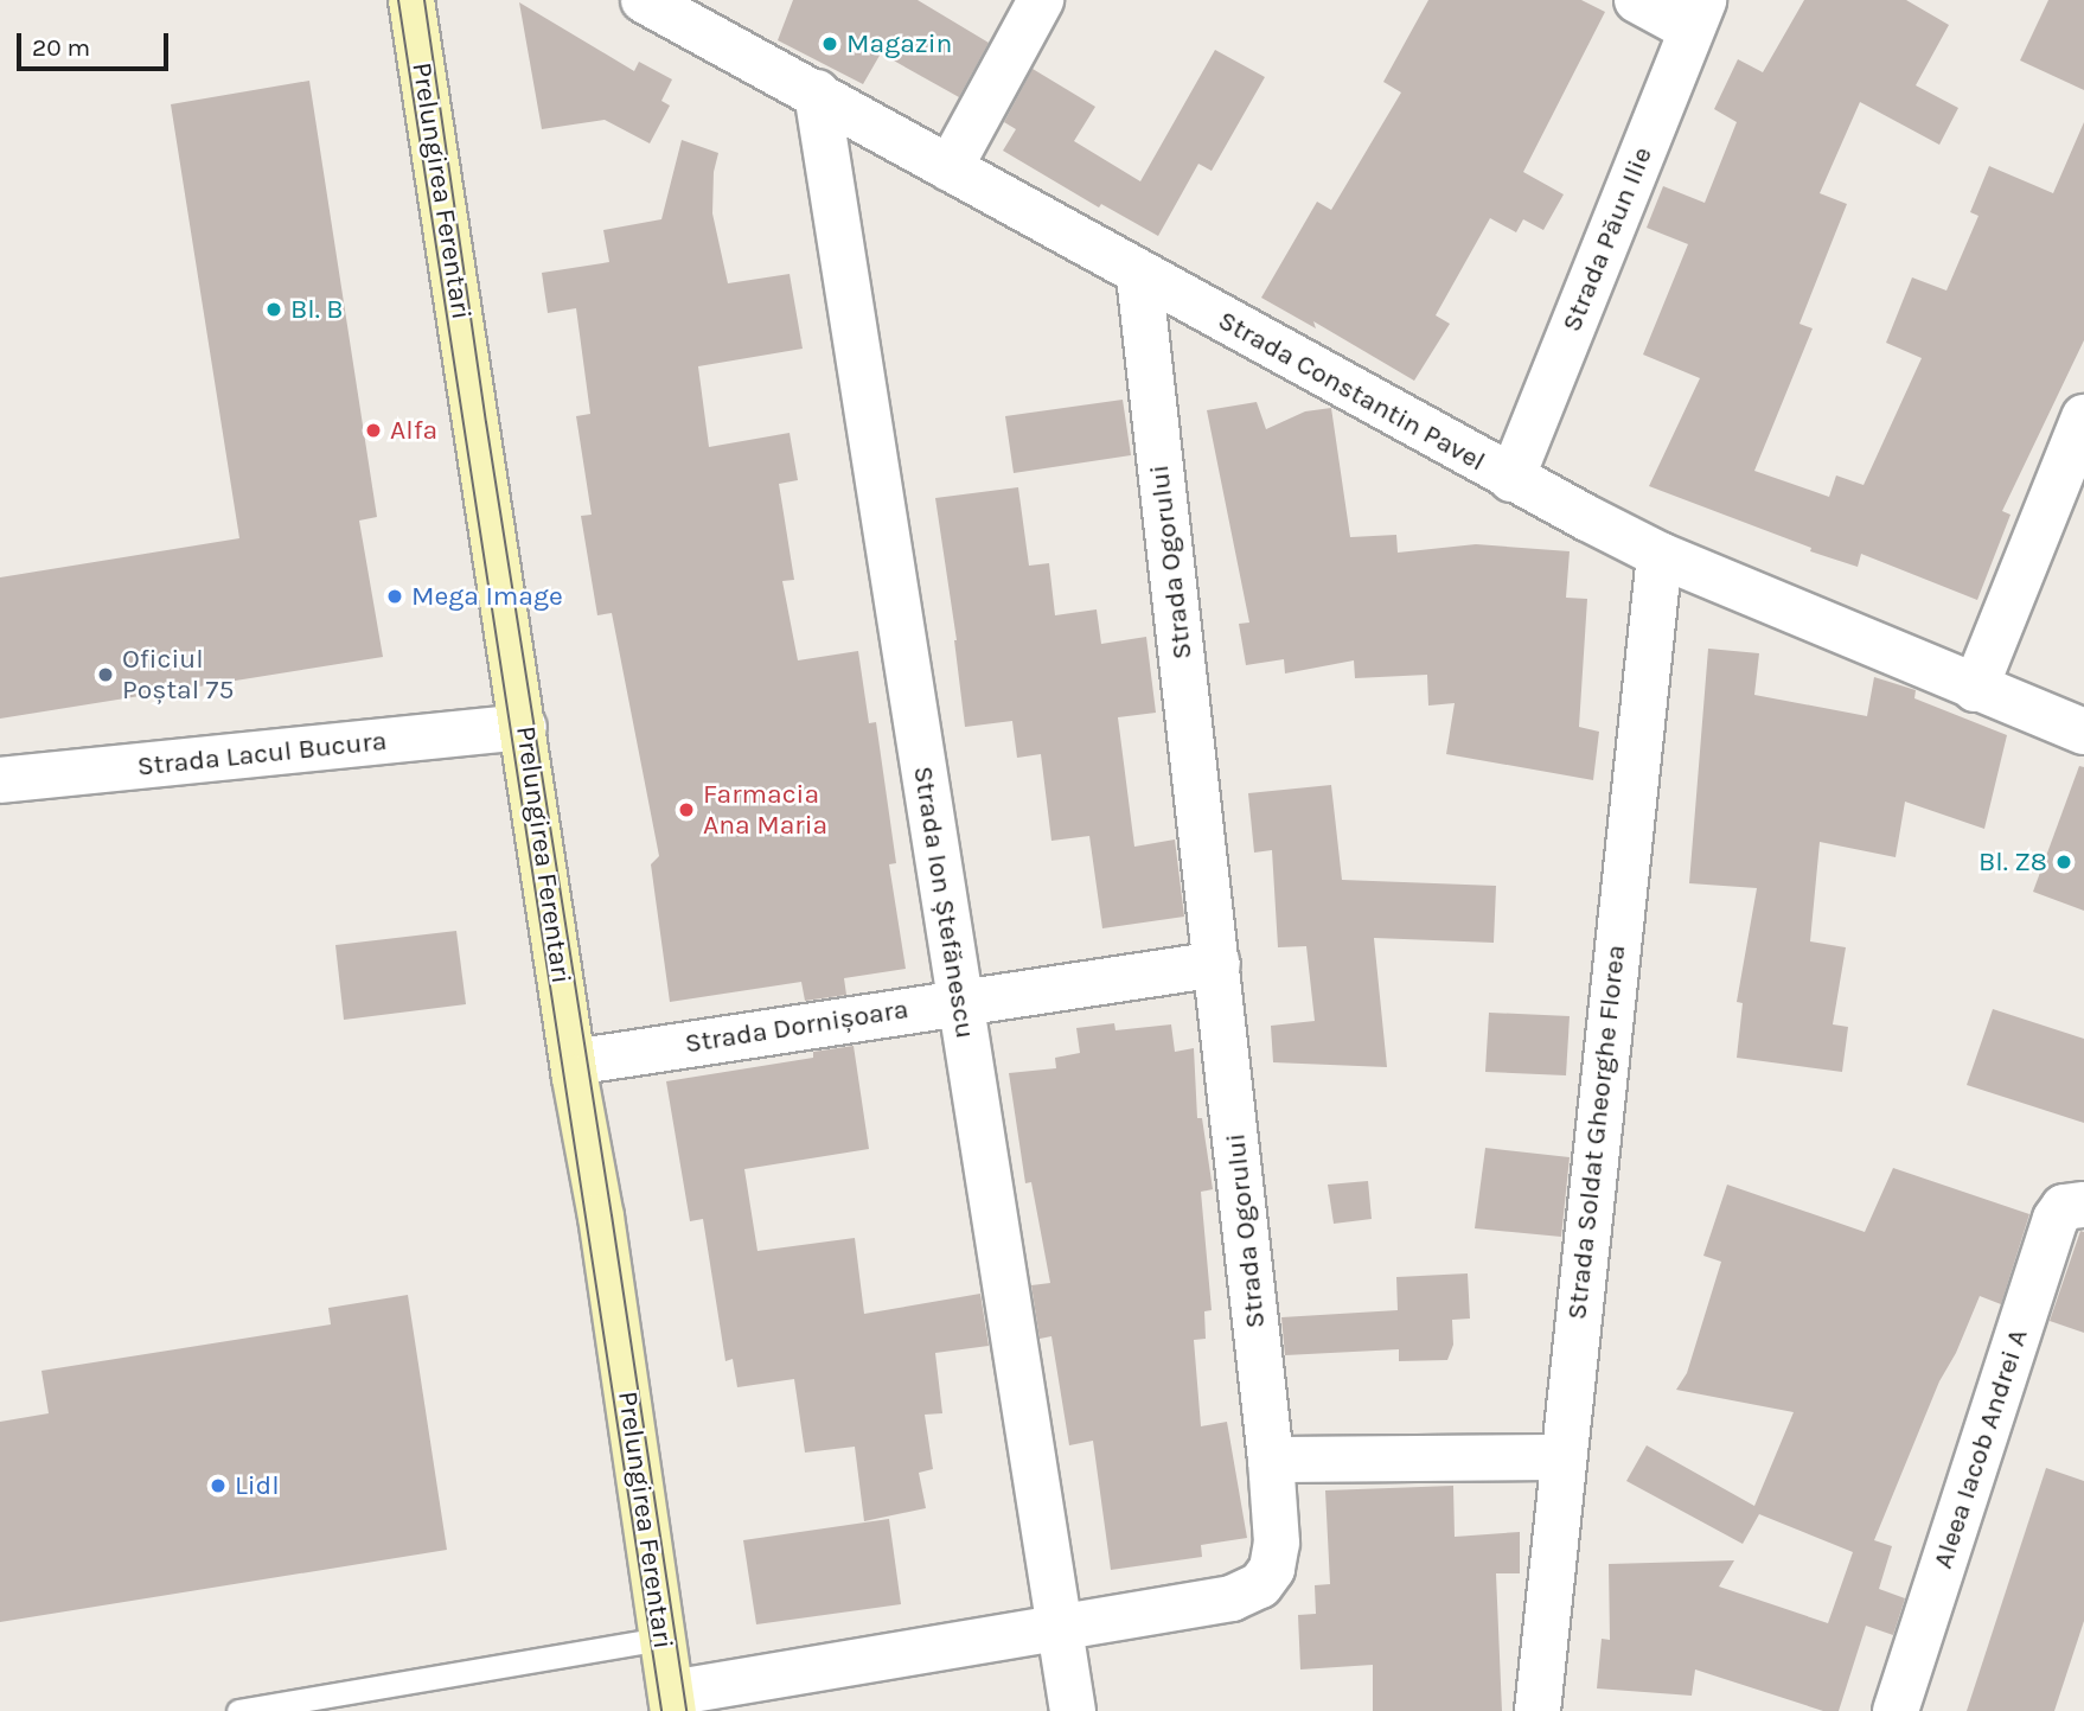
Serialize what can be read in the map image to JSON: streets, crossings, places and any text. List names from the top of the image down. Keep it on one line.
{"streets":{"main road":["Prelungirea Ferentari"],"street":["Strada Păun Ilie","Strada Constantin Pavel","Strada Ogorului","Strada Lacul Bucura","Strada Ion Ștefănescu","Strada Dornișoara","Strada Soldat Gheorghe Florea","Aleea Iacob Andrei A"]},"crossings":[["Prelungirea Ferentari","Strada Ogorului"],["Prelungirea Ferentari","Strada Lacul Bucura"],["Prelungirea Ferentari","Strada Dornișoara"],["Strada Păun Ilie","Strada Constantin Pavel"],["Strada Constantin Pavel","Strada Ogorului"],["Strada Constantin Pavel","Strada Ion Ștefănescu"],["Strada Constantin Pavel","Strada Soldat Gheorghe Florea"],["Strada Ogorului","Strada Ion Ștefănescu"],["Strada Ogorului","Strada Dornișoara"],["Strada Ion Ștefănescu","Strada Dornișoara"]],"places":["Magazin","Bl. B","Alfa","Mega Image","Oficiul Poștal 75","Farmacia Ana Maria","Bl. Z8","Lidl"],"scale_bar":"20 m"}
